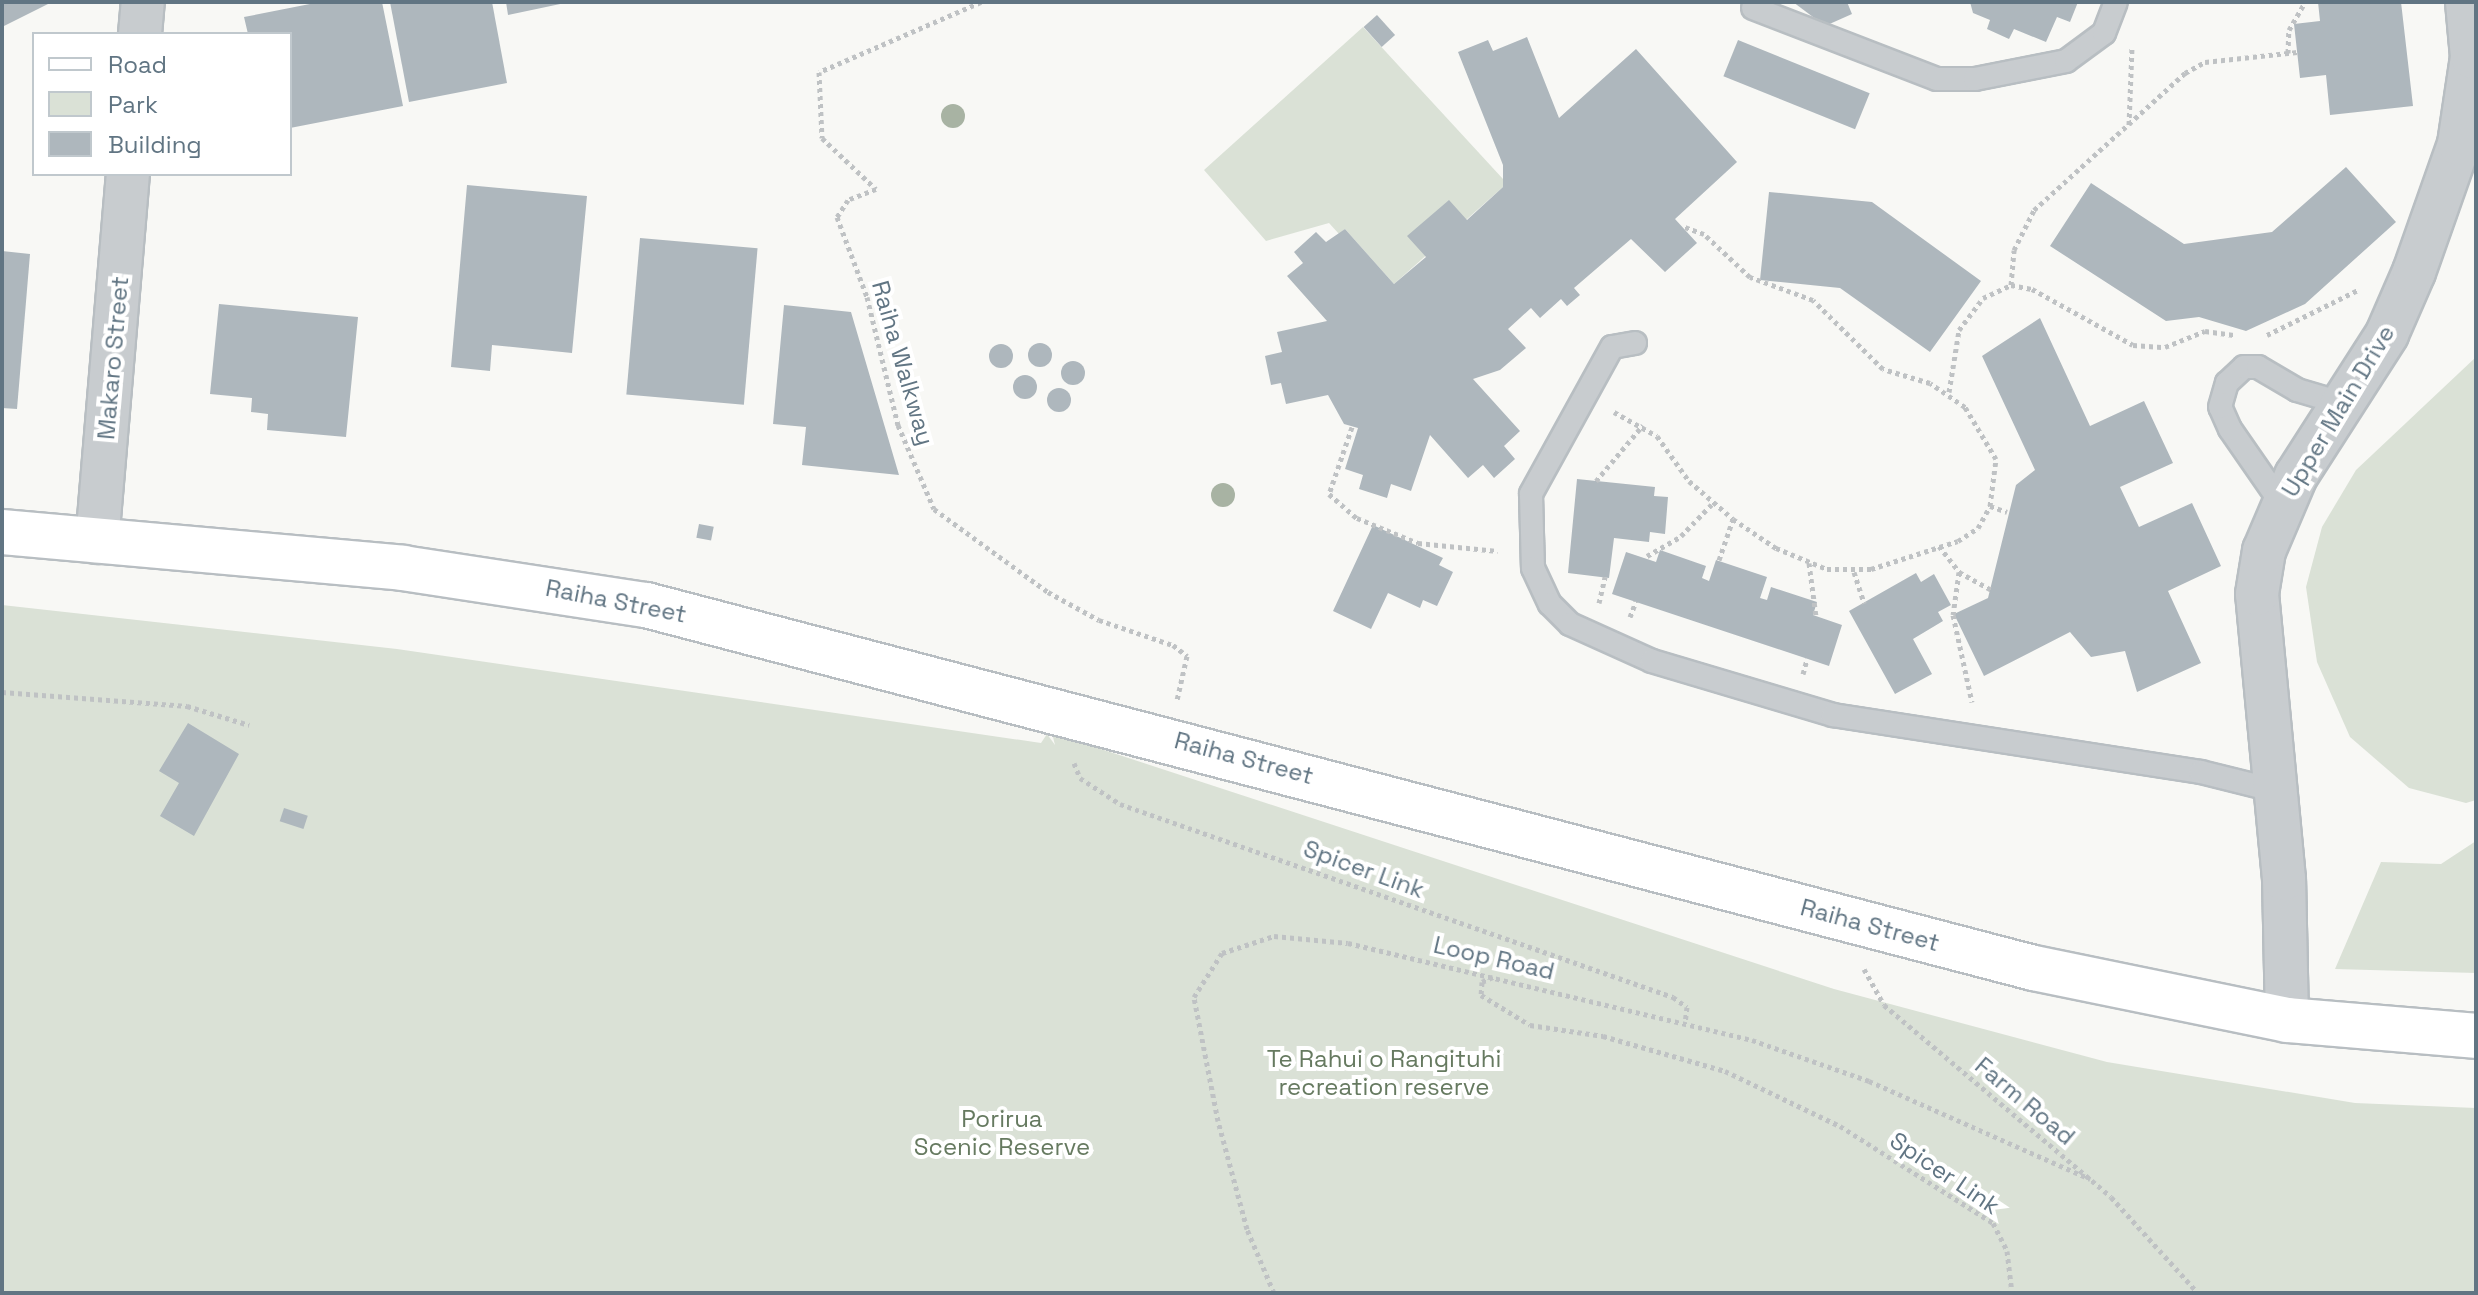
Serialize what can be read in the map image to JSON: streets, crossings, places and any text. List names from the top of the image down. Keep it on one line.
{"streets":{"main road":["Raiha Street"],"street":["Makaro Street","Upper Main Drive"],"path":["Raiha Walkway","Spicer Link","Loop Road","Farm Road"]},"crossings":[["Makaro Street","Raiha Street"],["Raiha Walkway","Raiha Street"],["Upper Main Drive","Raiha Street"],["Raiha Street","Spicer Link"],["Raiha Street","Farm Road"],["Spicer Link","Loop Road"],["Loop Road","Farm Road"]],"parks":["Te Rahui o Rangituhi recreation reserve","Porirua Scenic Reserve"],"legend":["Road","Park","Building"]}
